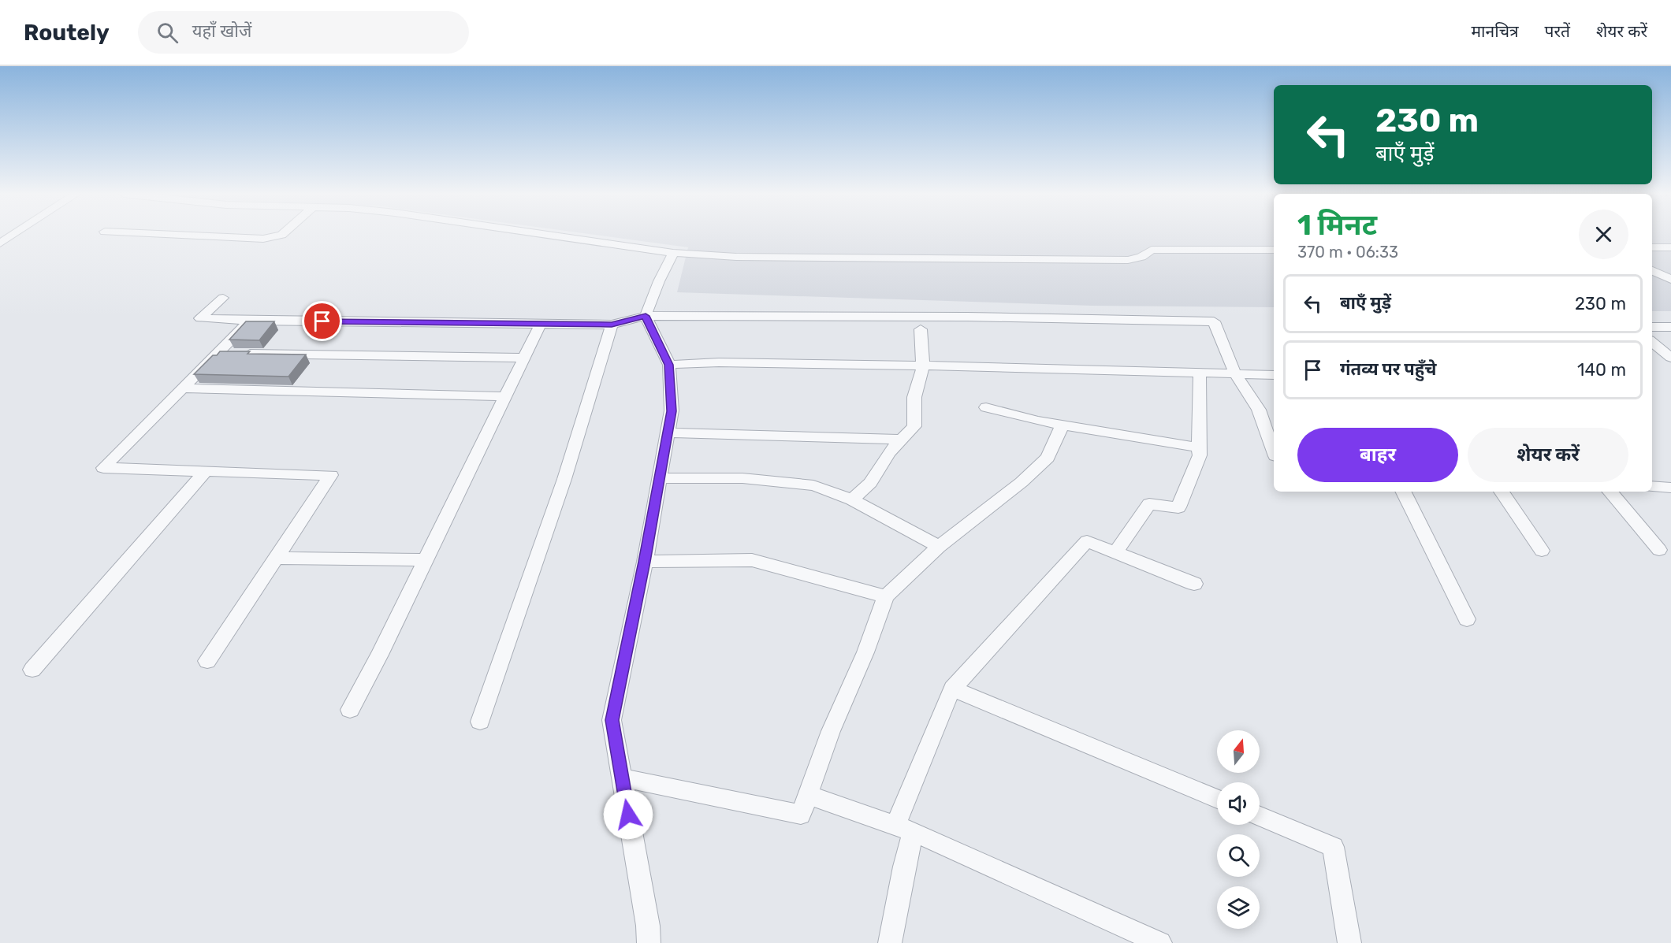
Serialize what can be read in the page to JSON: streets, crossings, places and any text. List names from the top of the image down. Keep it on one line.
{"north":"top","page":{"header":"Routely","search":"यहाँ खोजें","nav":["मानचित्र","परतें","शेयर करें"],"turn":["230 m","बाएँ मुड़ें"],"heading":["1 मिनट","370 m · 06:33"],"list":[{"name":"बाएँ मुड़ें","value":"230 m"},{"name":"गंतव्य पर पहुँचे","value":"140 m"}],"buttons":["बाहर","शेयर करें"]}}
